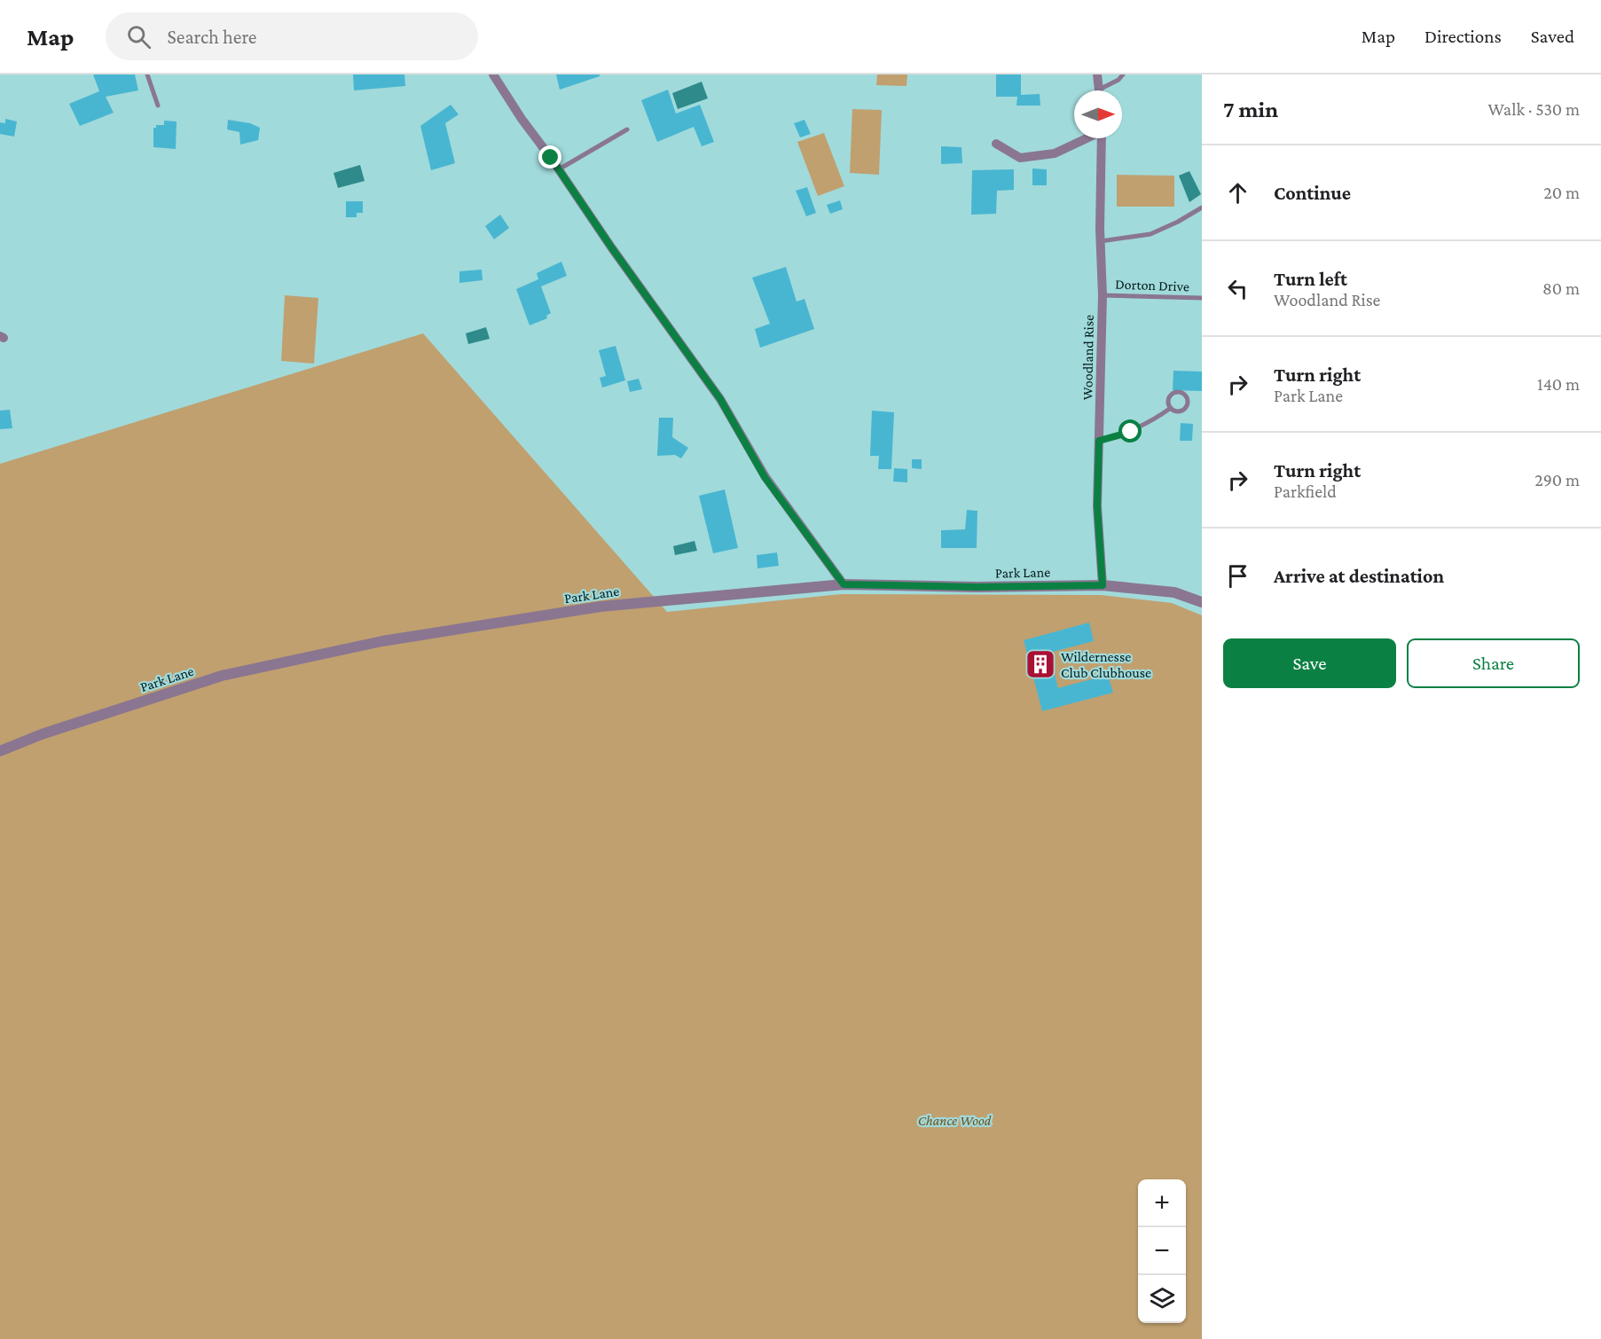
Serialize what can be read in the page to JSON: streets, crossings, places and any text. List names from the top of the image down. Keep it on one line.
{"streets":{"street":["Woodland Rise","Park Lane"],"lane":["Dorton Drive"]},"crossings":[["Dorton Drive","Woodland Rise"],["Woodland Rise","Park Lane"]],"parks":["Chance Wood"],"places":{"building":["Wildernesse Club Clubhouse"]},"north":"right","page":{"header":"Map","search":"Search here","nav":["Map","Directions","Saved"],"heading":["7 min","Walk · 530 m"],"list":[["Continue","20 m"],["Turn left","Woodland Rise","80 m"],["Turn right","Park Lane","140 m"],["Turn right","Parkfield","290 m"],"Arrive at destination"],"buttons":["Save","Share"],"map_buttons":["+","−"]}}
